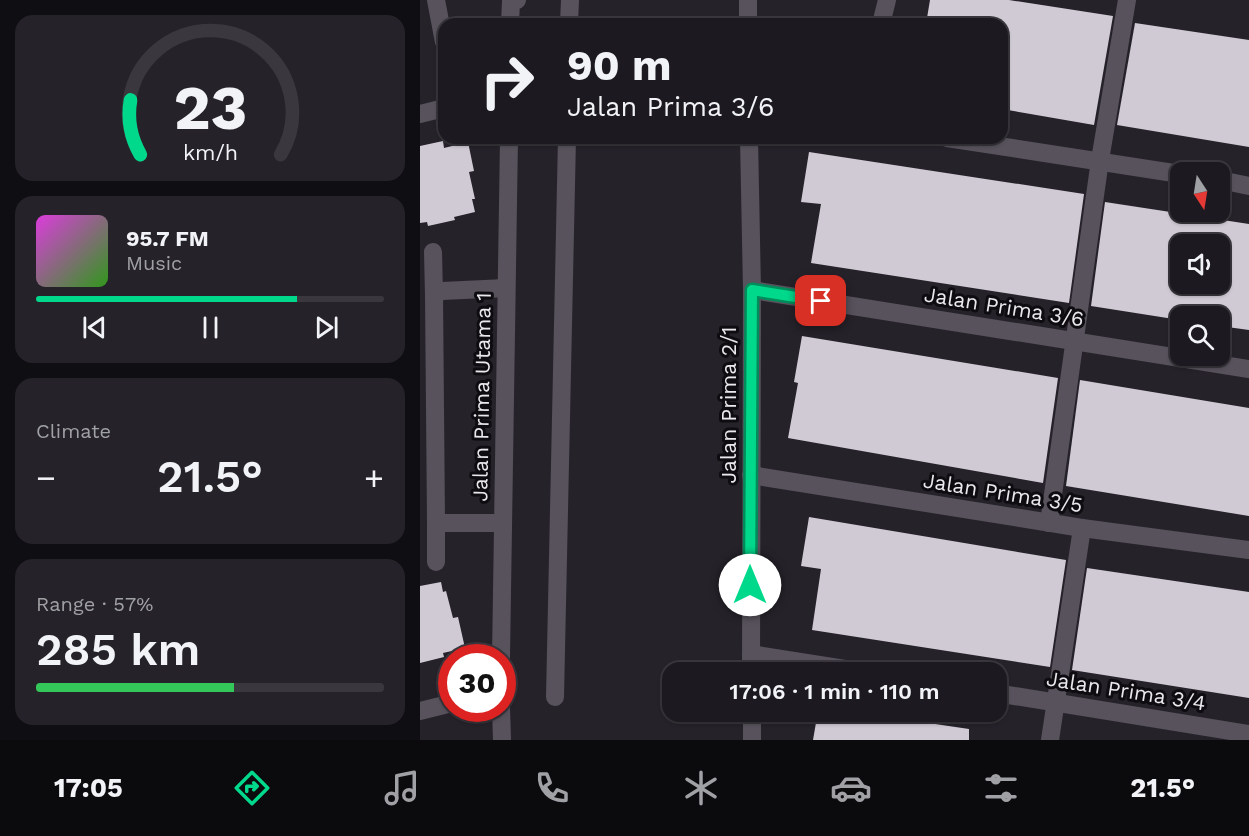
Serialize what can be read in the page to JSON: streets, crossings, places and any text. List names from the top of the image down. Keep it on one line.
{"streets":{"street":["Jalan Prima 3/6","Jalan Prima Utama 1","Jalan Prima 2/1","Jalan Prima 3/5","Jalan Prima 3/4"]},"crossings":[["Jalan Prima 3/6","Jalan Prima 2/1"],["Jalan Prima 2/1","Jalan Prima 3/5"]],"north":"bottom","page":{"turn":["90 m","Jalan Prima 3/6"],"song":["95.7 FM","Music"],"tile":["Climate",["Range · 57%","285 km"]],"heat":["−","21.5°","+"],"limit":"30","trip":"17:06 · 1 min · 110 m","tabs":["17:05","21.5°"],"gauge":["23","km/h"]}}
